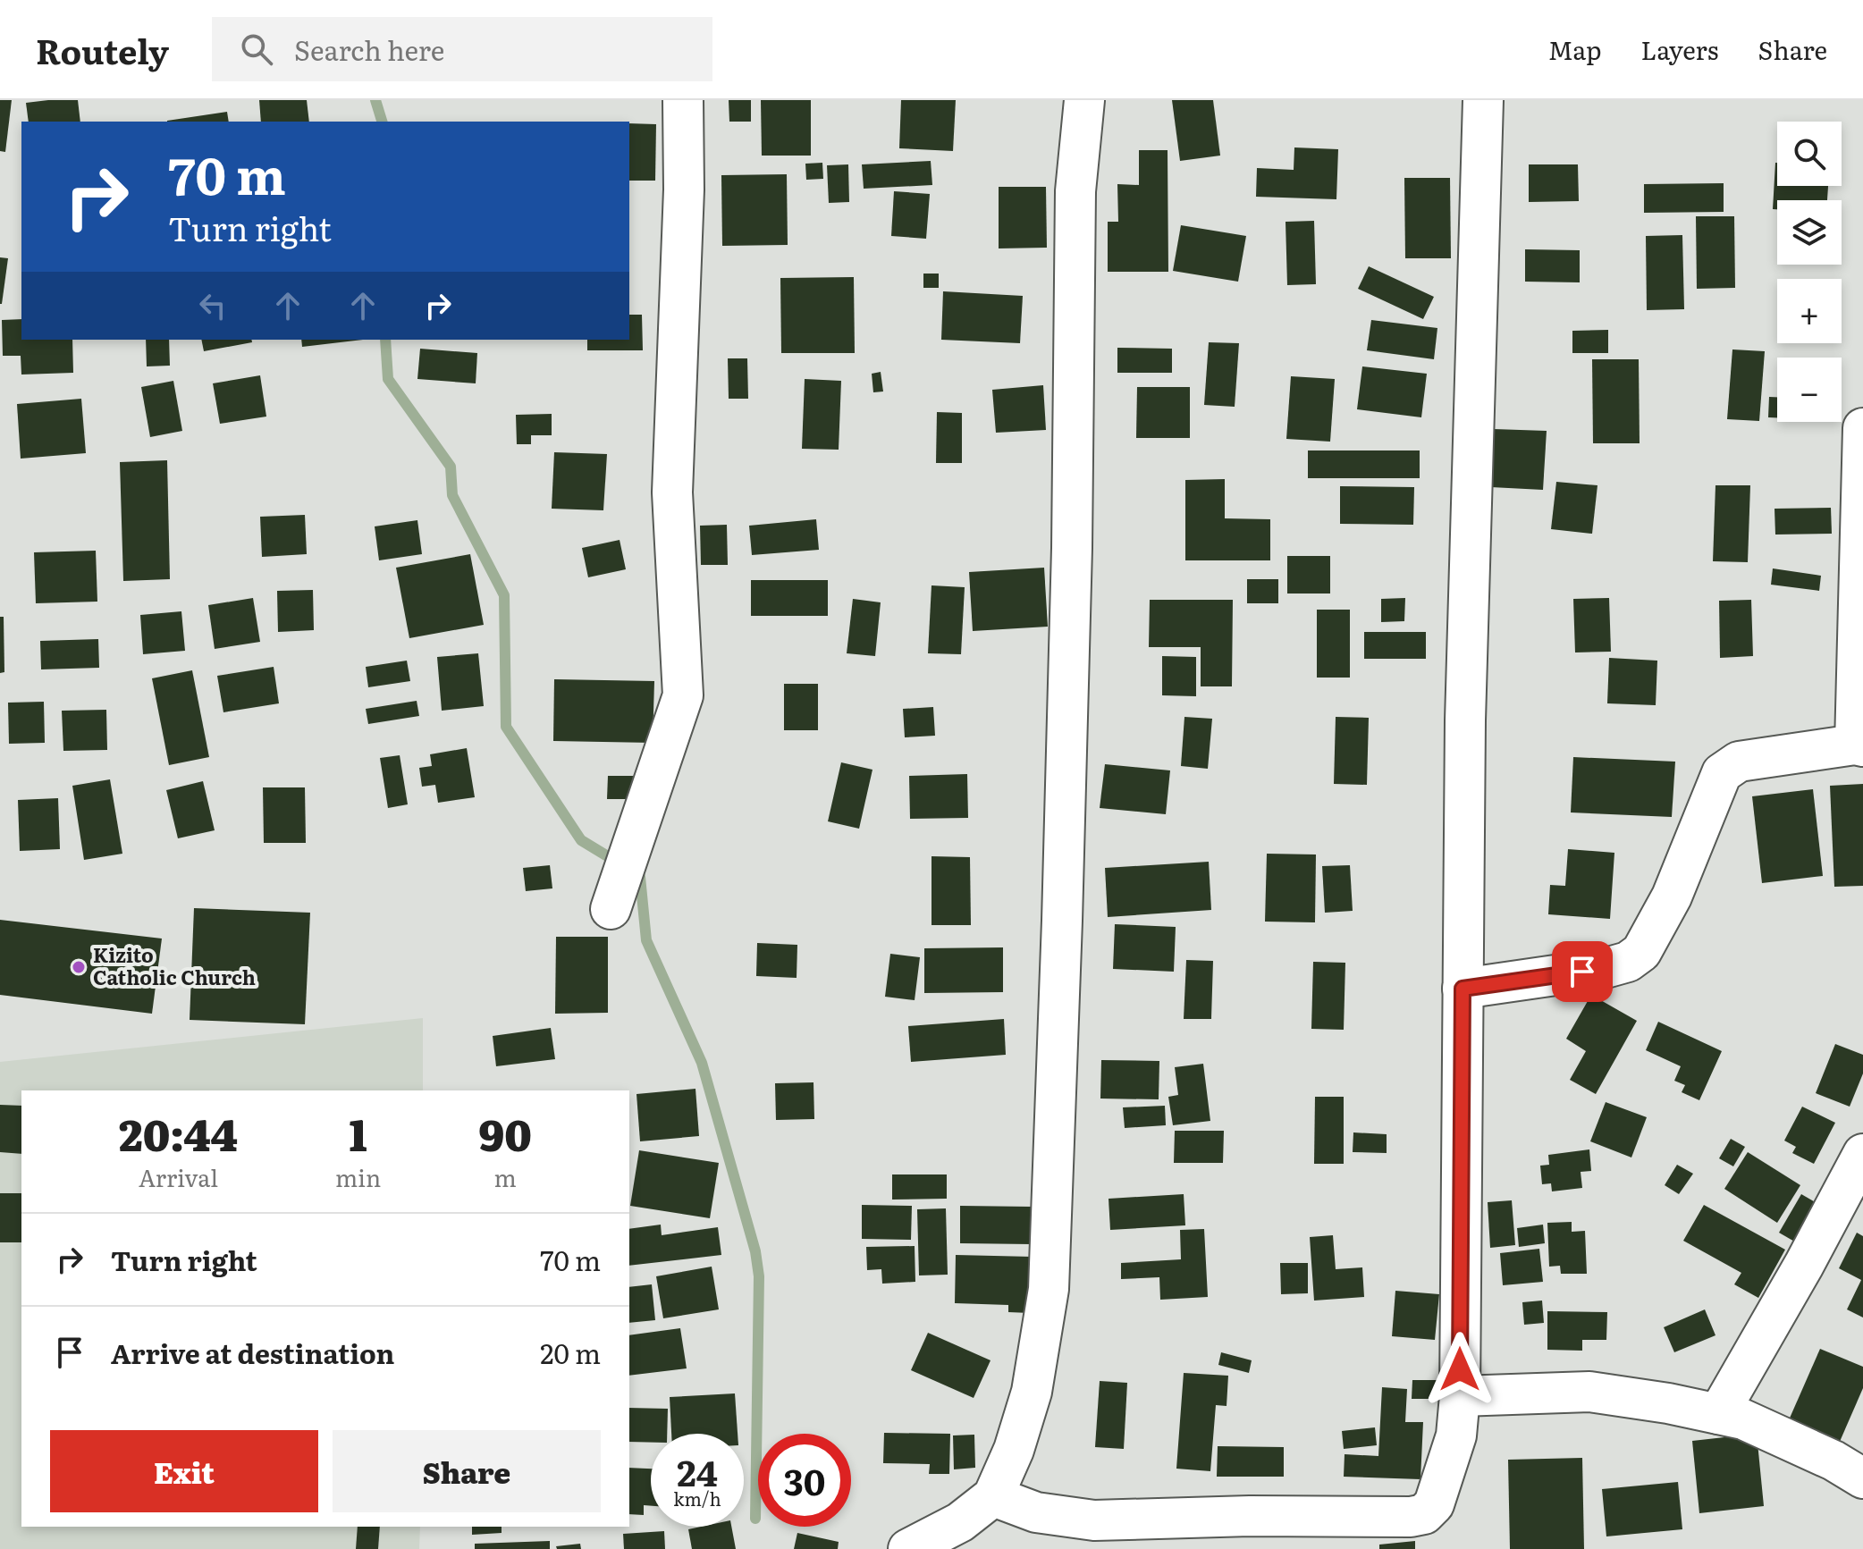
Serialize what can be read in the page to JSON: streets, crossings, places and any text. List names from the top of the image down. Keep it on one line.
{"places":["Kizito Catholic Church"],"page":{"header":"Routely","search":"Search here","nav":["Map","Layers","Share"],"map_buttons":["+","−"],"turn":["70 m","Turn right"],"eta":["20:44","Arrival","1","min","90","m"],"list":[{"name":"Turn right","value":"70 m"},{"name":"Arrive at destination","value":"20 m"}],"buttons":["Exit","Share"],"speed":"24 km/h","limit":"30"}}
